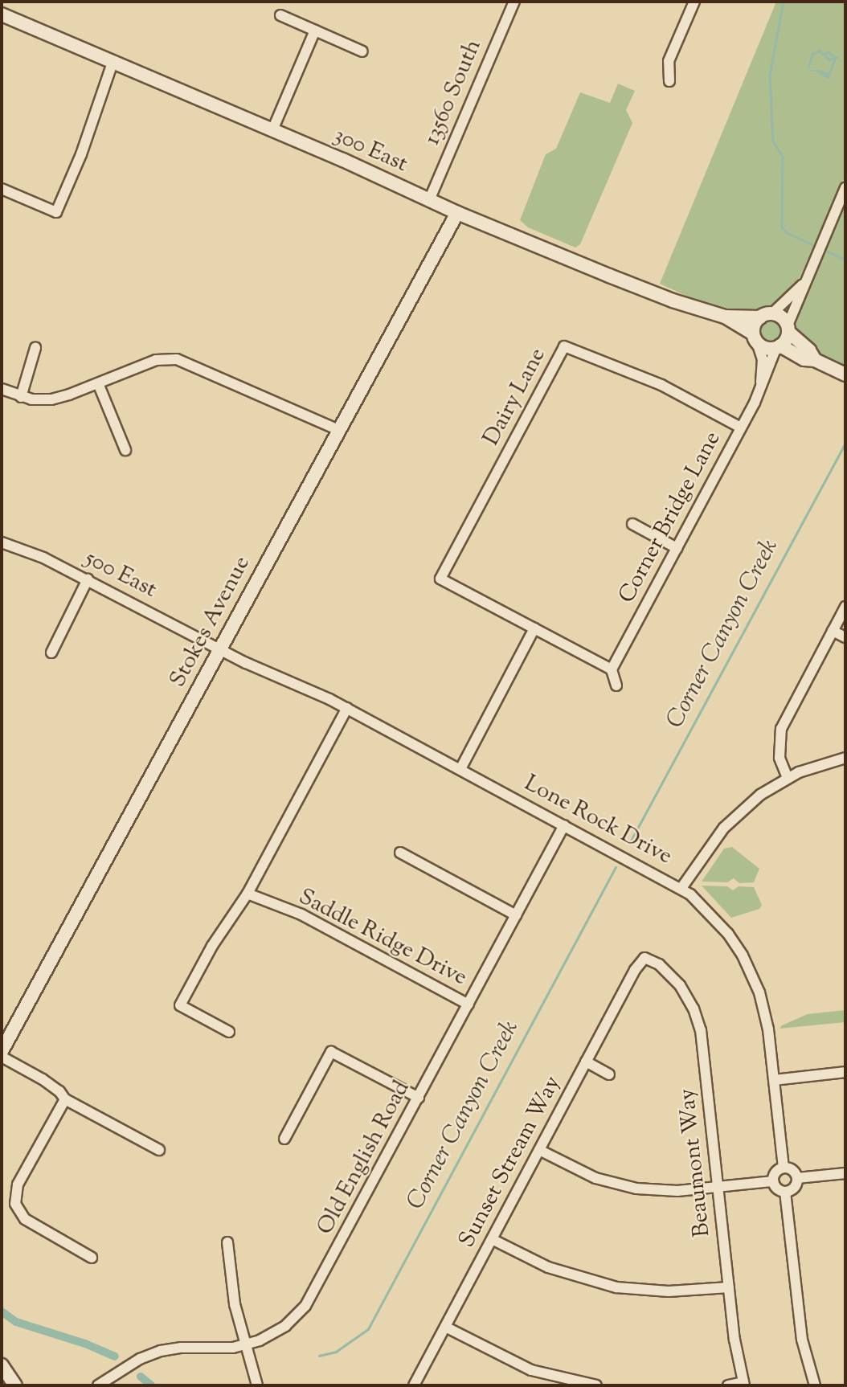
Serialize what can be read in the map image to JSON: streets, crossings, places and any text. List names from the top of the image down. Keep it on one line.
{"streets":{"main road":["300 East","Stokes Avenue"],"street":["13560 South","Dairy Lane","Corner Bridge Lane","500 East","Lone Rock Drive","Saddle Ridge Drive","Old English Road","Sunset Stream Way","Beaumont Way"]},"crossings":[["13560 South","300 East"],["300 East","Corner Bridge Lane"],["300 East","Stokes Avenue"],["Dairy Lane","Corner Bridge Lane"],["500 East","Stokes Avenue"],["500 East","Lone Rock Drive"],["Stokes Avenue","Lone Rock Drive"],["Lone Rock Drive","Old English Road"],["Saddle Ridge Drive","Old English Road"],["Sunset Stream Way","Beaumont Way"]],"water":["Corner Canyon Creek"]}
